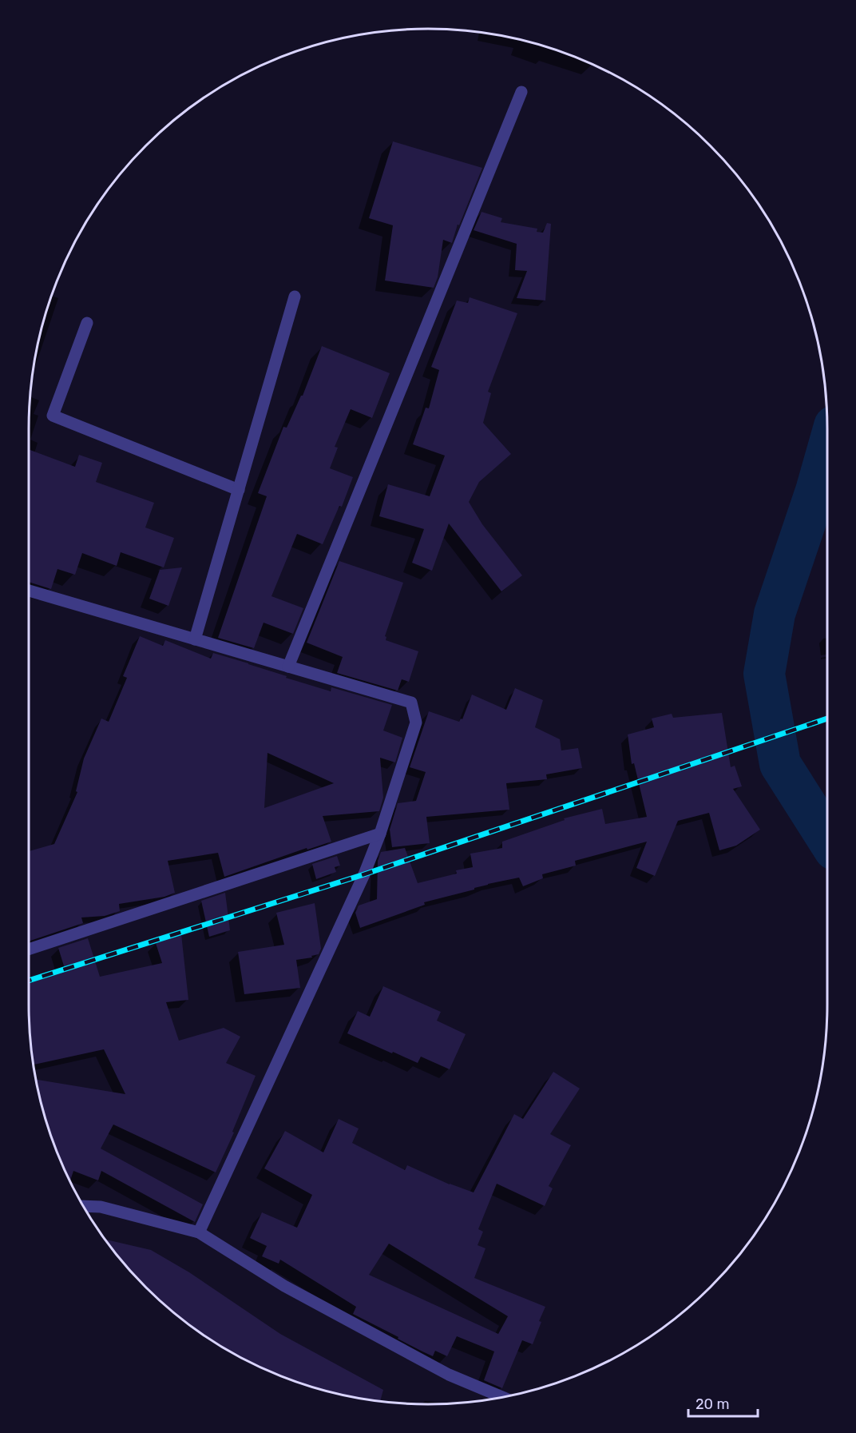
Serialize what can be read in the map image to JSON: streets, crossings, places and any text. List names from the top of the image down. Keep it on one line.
{"scale_bar":"20 m"}
